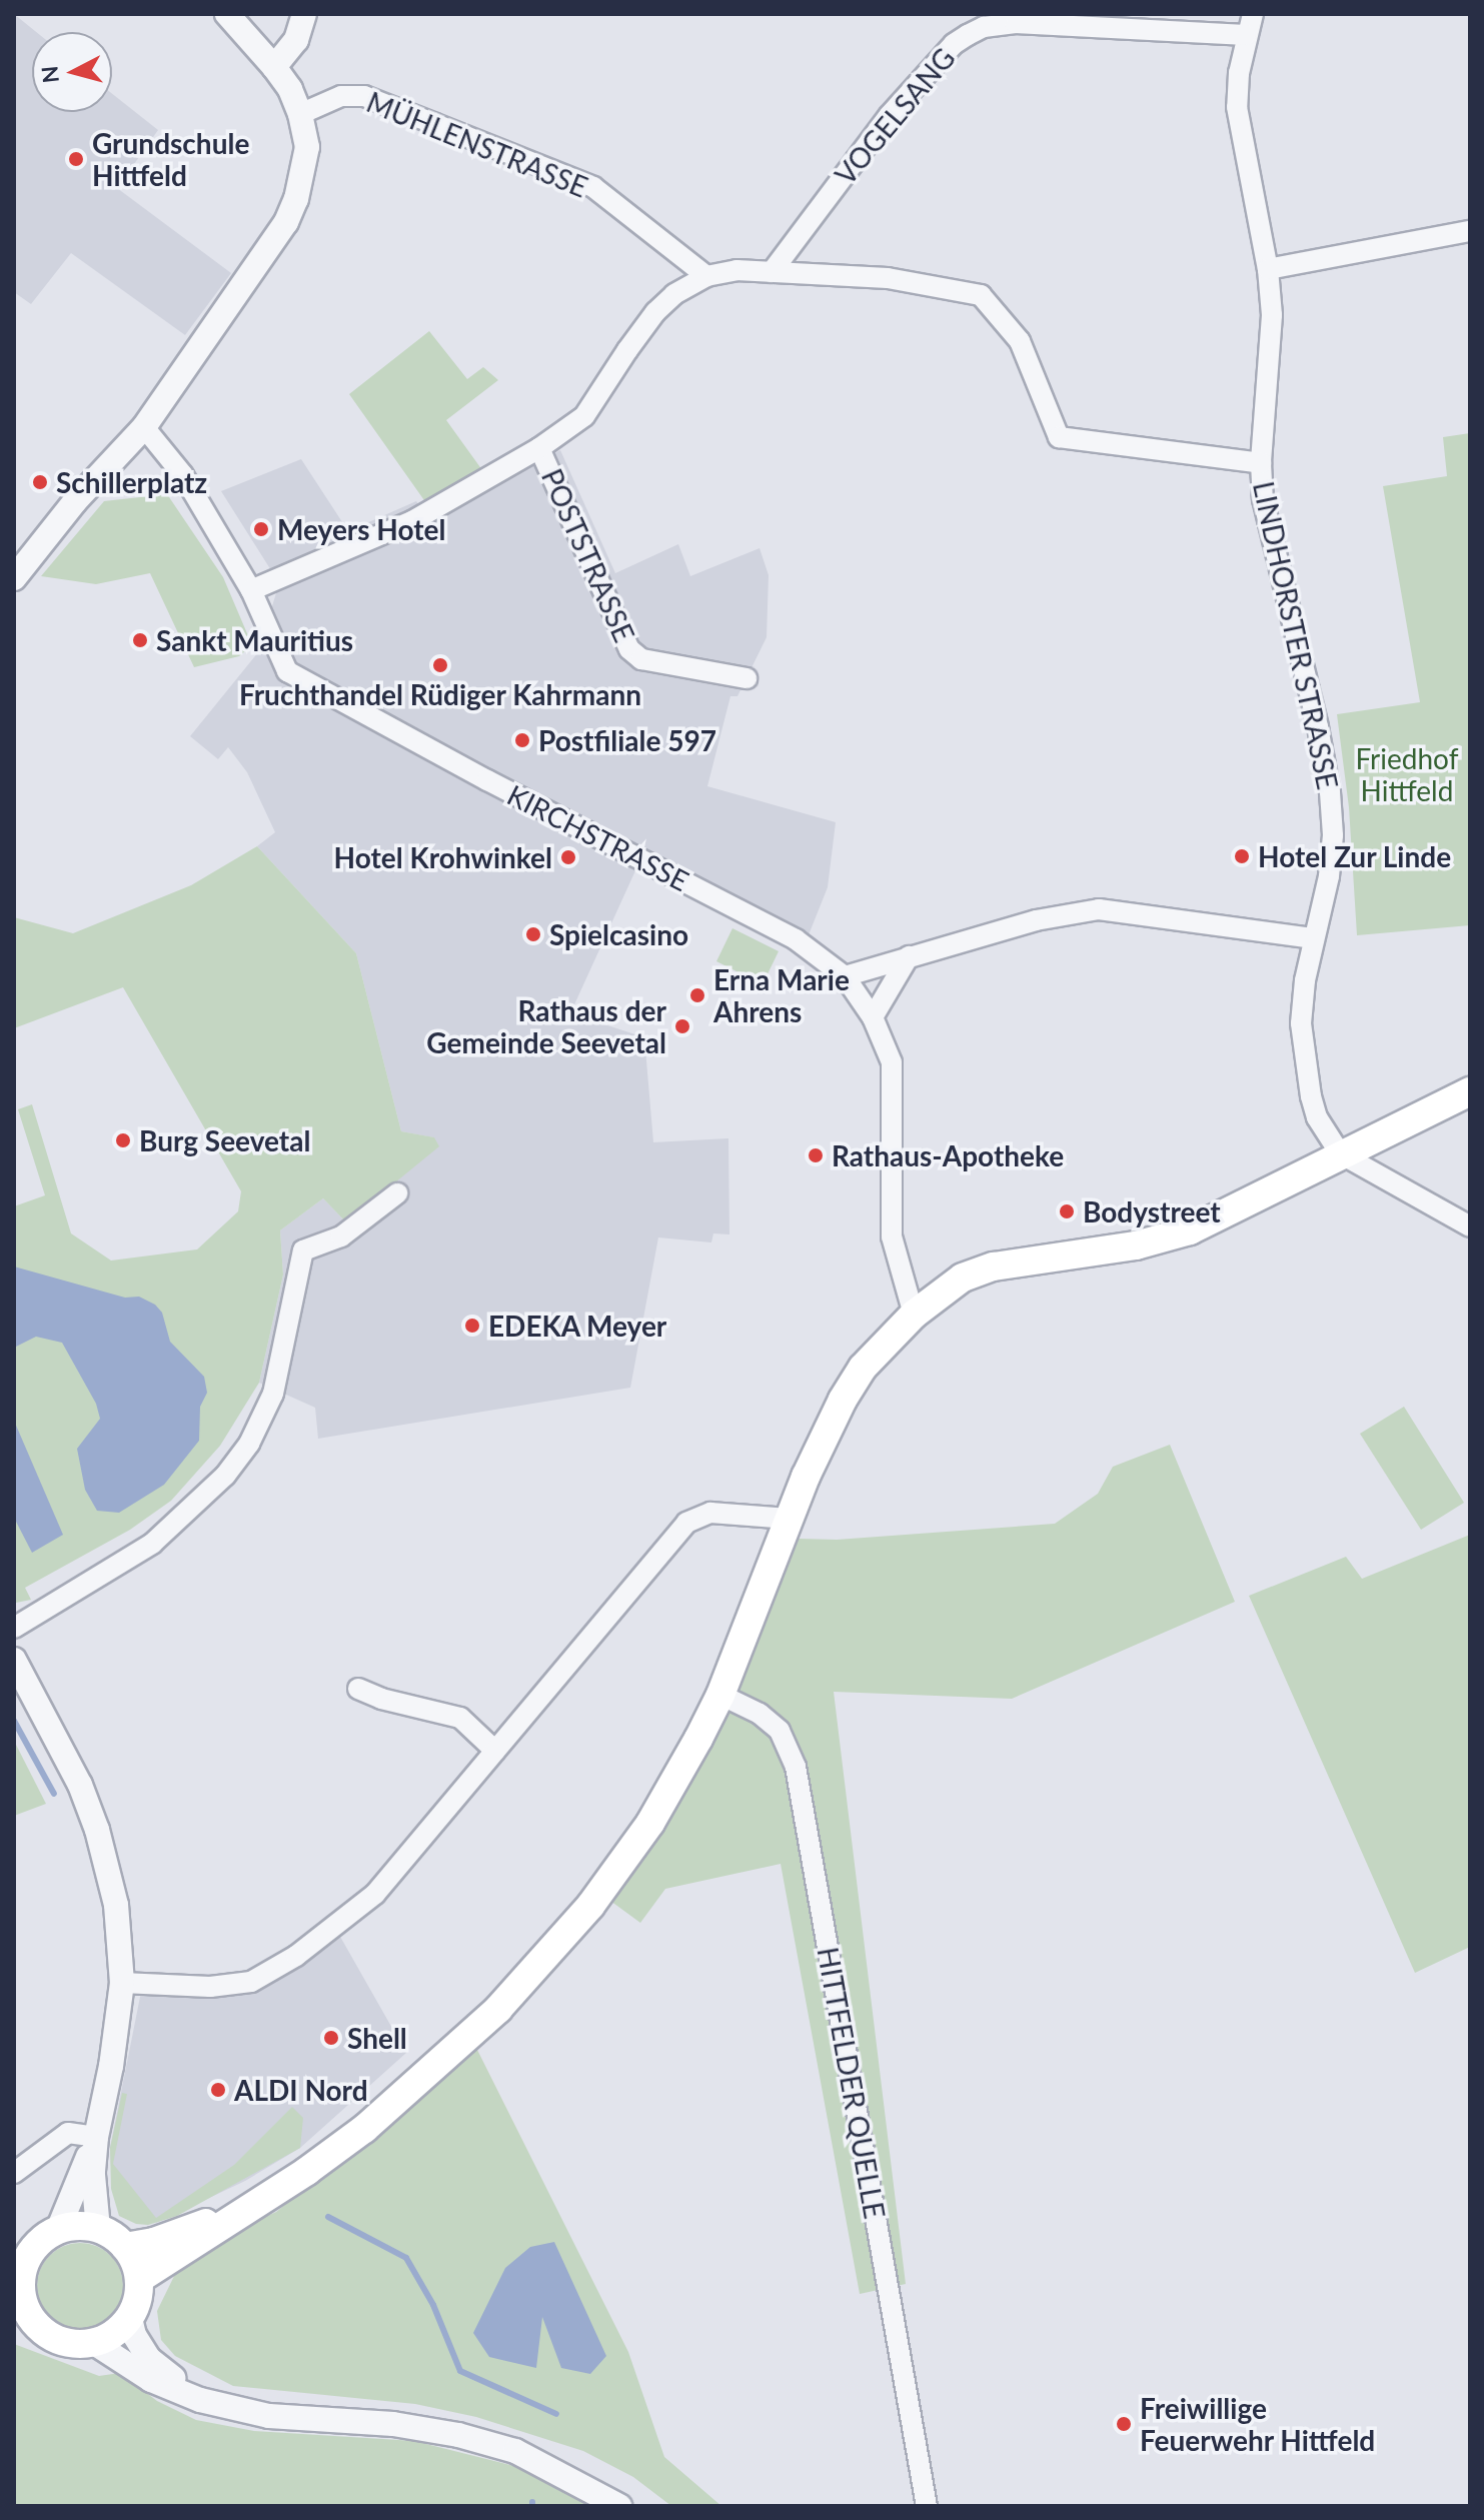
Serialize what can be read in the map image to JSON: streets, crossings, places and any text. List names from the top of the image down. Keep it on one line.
{"streets":{"street":["VOGELSANG","MÜHLENSTRASSE","POSTSTRASSE","LINDHORSTER STRASSE","KIRCHSTRASSE","HITTFELDER QUELLE"]},"crossings":[["VOGELSANG","LINDHORSTER STRASSE"]],"parks":["Friedhof Hittfeld"],"places":["Grundschule Hittfeld","Schillerplatz","Meyers Hotel","Sankt Mauritius","Fruchthandel Rüdiger Kahrmann","Postfiliale 597","Hotel Zur Linde","Hotel Krohwinkel","Spielcasino","Erna Marie Ahrens","Rathaus der Gemeinde Seevetal","Burg Seevetal","Rathaus-Apotheke","Bodystreet","EDEKA Meyer","Shell","ALDI Nord","Freiwillige Feuerwehr Hittfeld"],"north":"left"}
